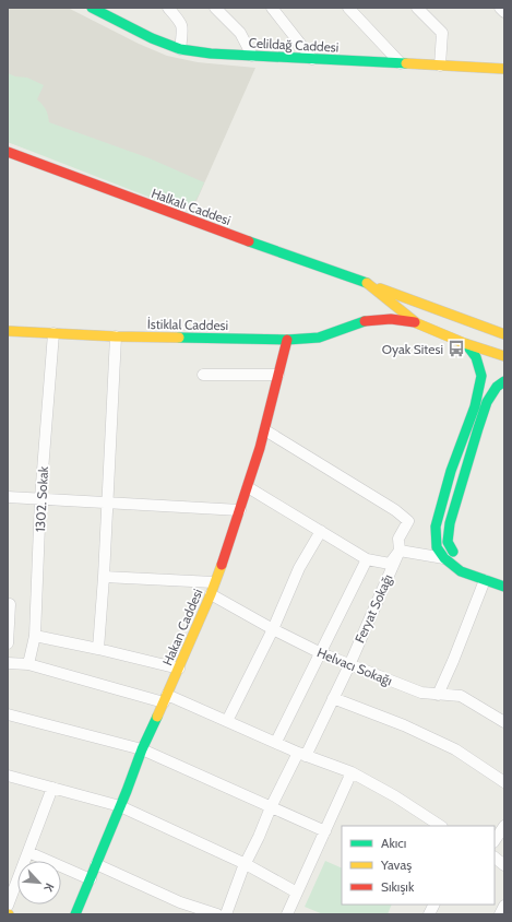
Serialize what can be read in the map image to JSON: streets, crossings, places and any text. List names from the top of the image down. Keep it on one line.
{"streets":{"street":["Celildağ Caddesi","Halkalı Caddesi","İstiklal Caddesi","1302. Sokak","Feryat Sokağı","Hakan Caddesi","Helvacı Sokağı"]},"crossings":[["İstiklal Caddesi","1302. Sokak"],["İstiklal Caddesi","Hakan Caddesi"],["Feryat Sokağı","Hakan Caddesi"],["Feryat Sokağı","Helvacı Sokağı"],["Hakan Caddesi","Helvacı Sokağı"]],"places":{"bus stop":["Oyak Sitesi"]},"legend":["Akıcı","Yavaş","Sıkışık"],"north":"bottom right"}
